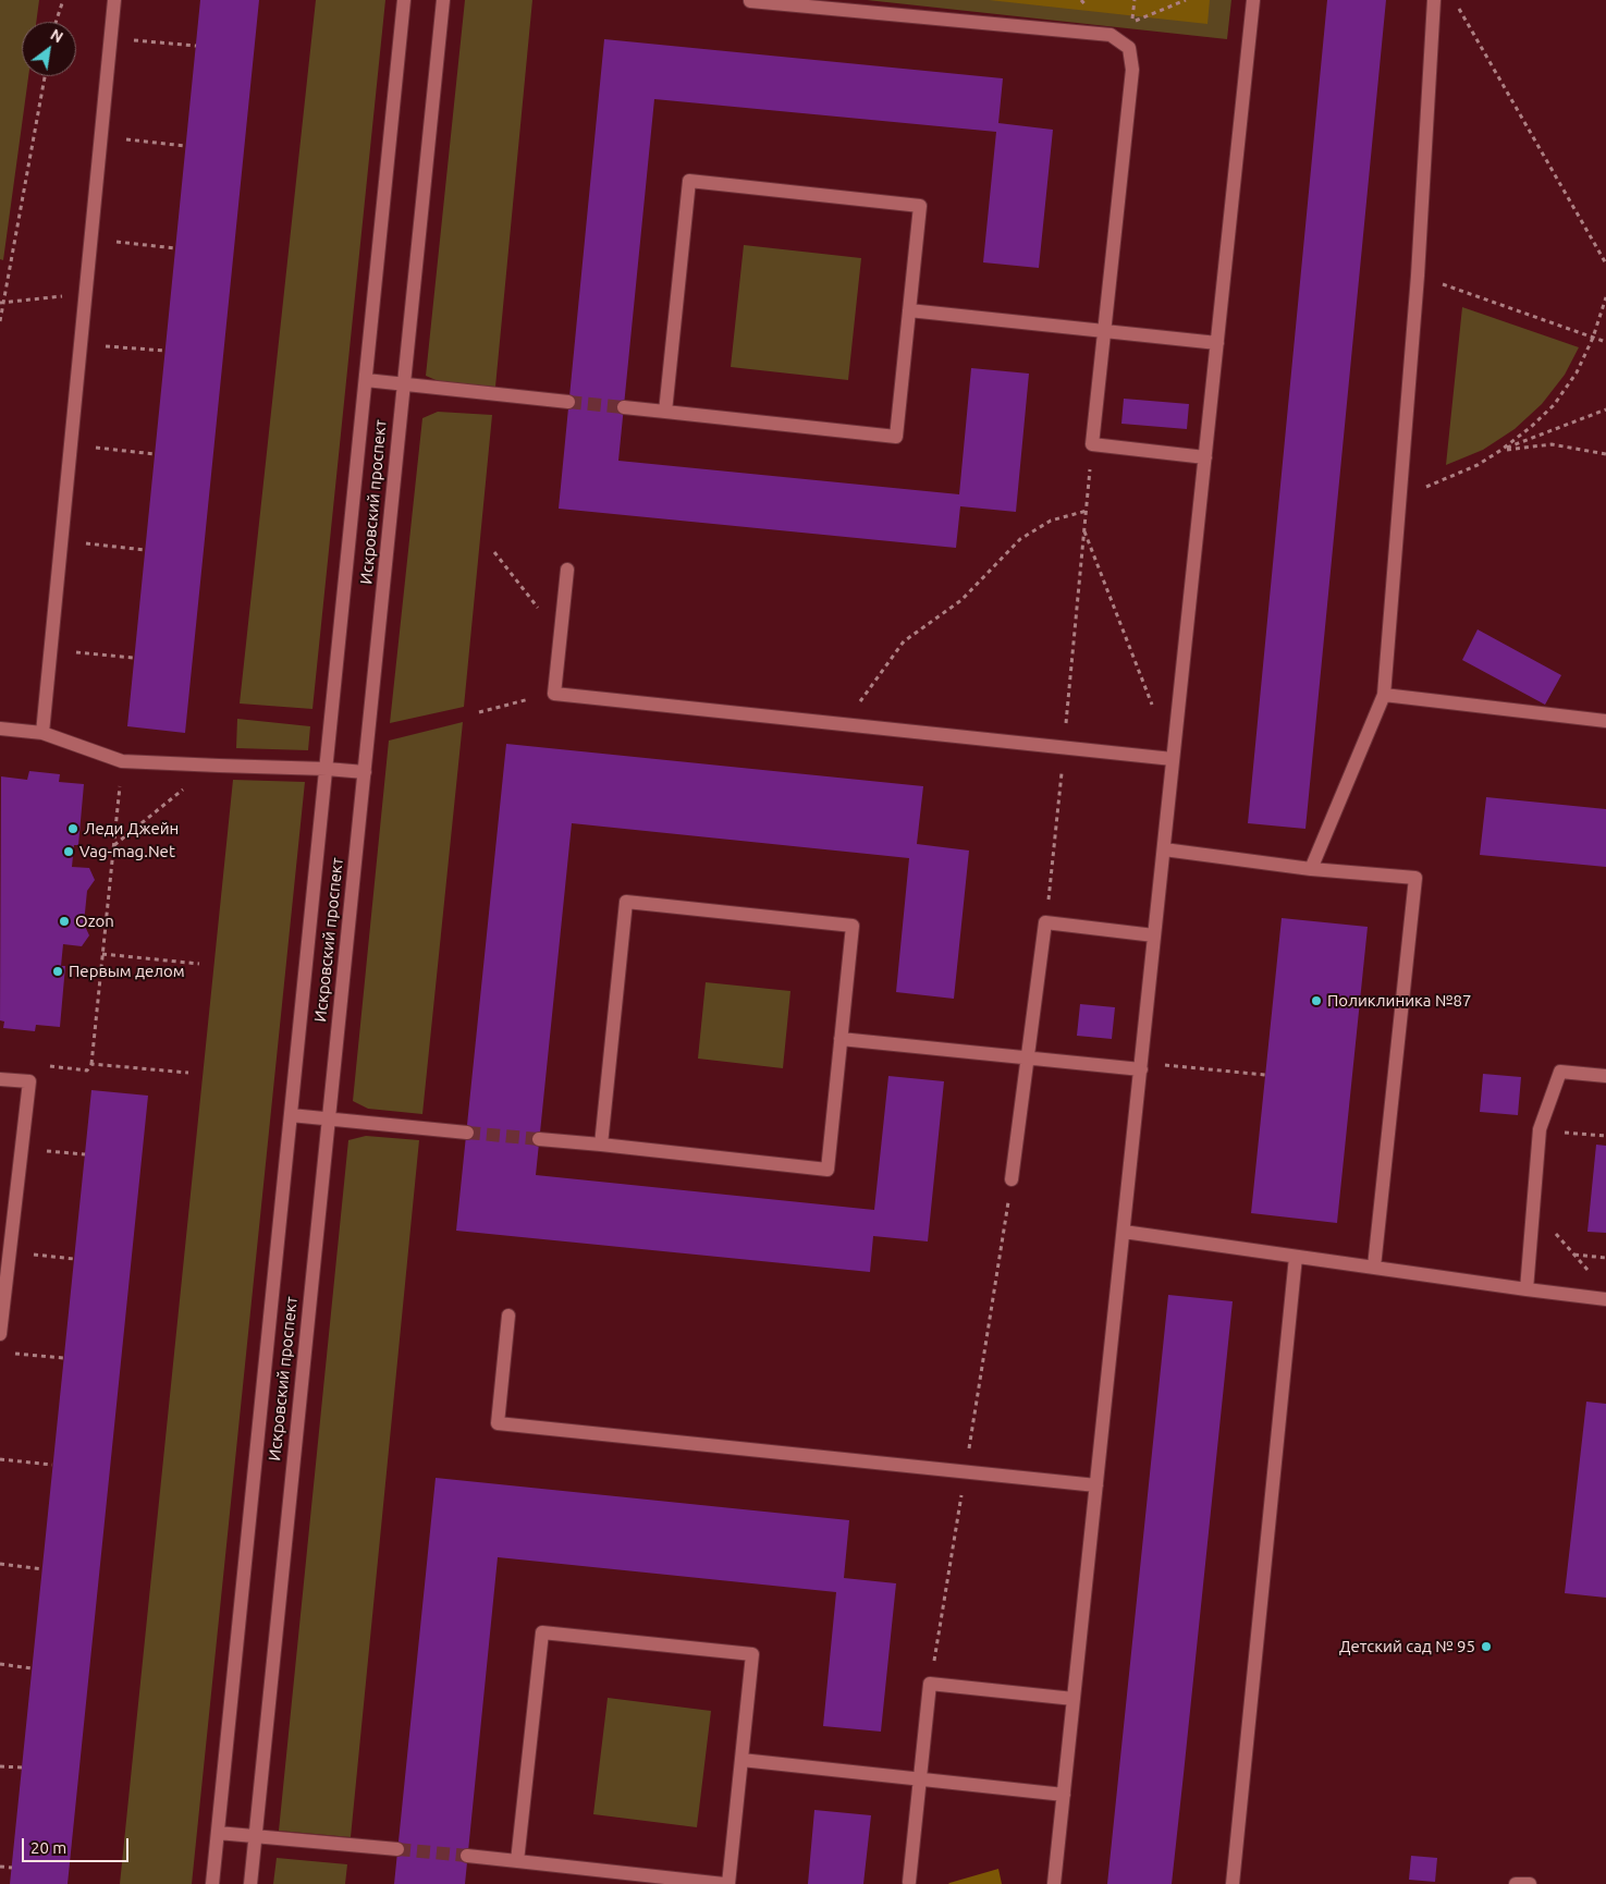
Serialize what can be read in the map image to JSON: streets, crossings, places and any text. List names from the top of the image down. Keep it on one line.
{"streets":{"street":["Искровский проспект"]},"places":["Леди Джейн","Vag-mag.Net","Ozon","Первым делом","Поликлиника №87","Детский сад № 95"],"scale_bar":"20 m","north":"top right"}
